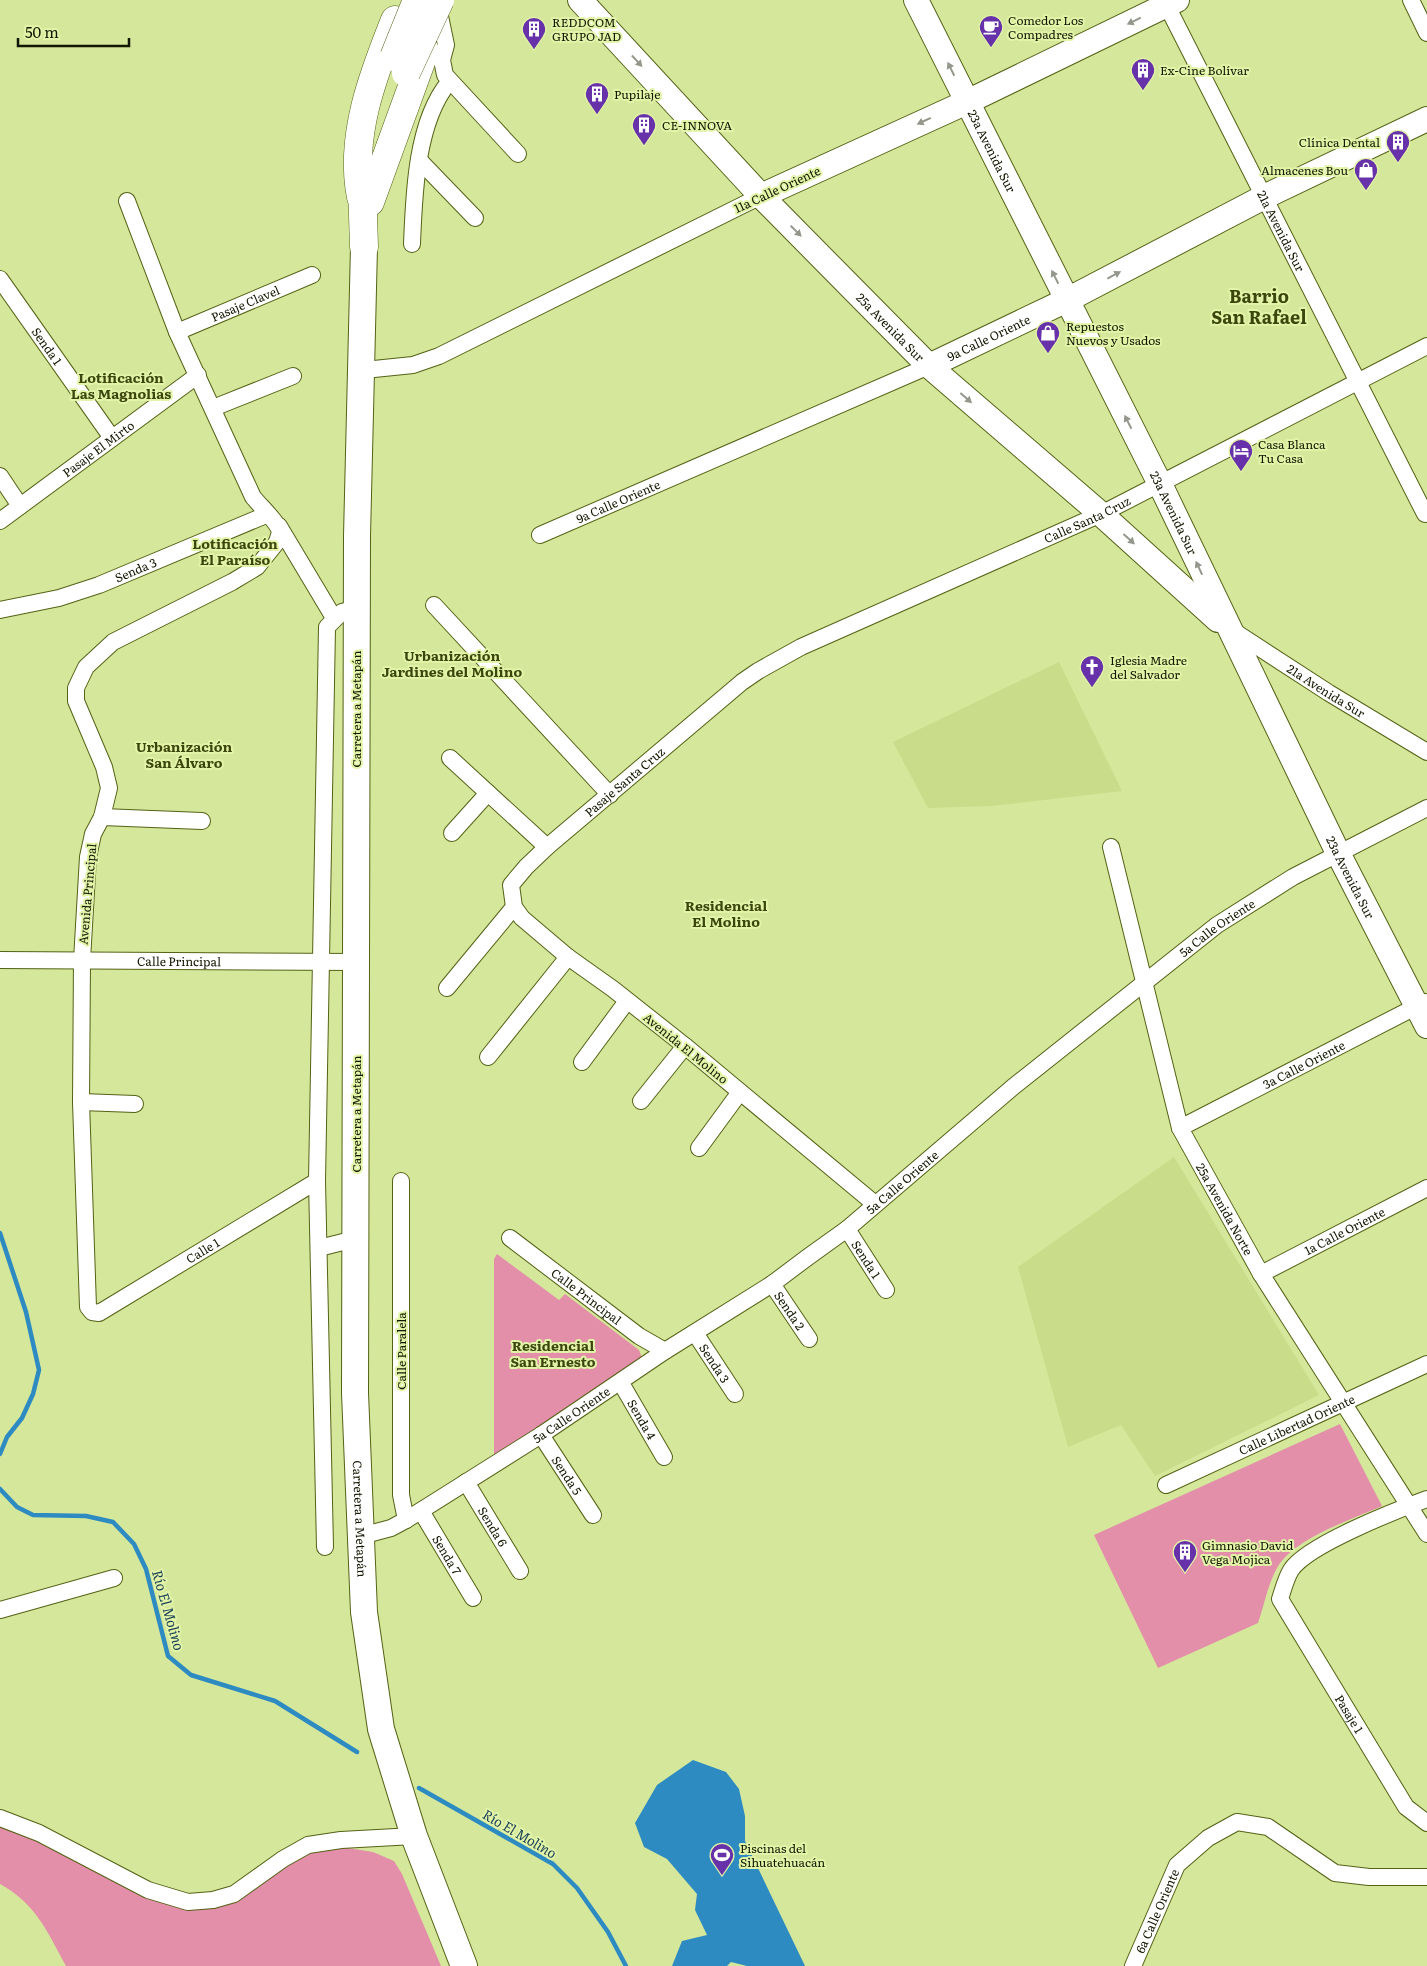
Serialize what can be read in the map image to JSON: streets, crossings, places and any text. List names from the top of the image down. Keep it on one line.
{"streets":{"main road":["23a Avenida Sur","11a Calle Oriente","25a Avenida Sur","9a Calle Oriente","Carretera a Metapán"],"street":["21a Avenida Sur","Pasaje Clavel","Senda 1","Pasaje El Mirto","Calle Santa Cruz","Senda 3","Pasaje Santa Cruz","Avenida Principal","5a Calle Oriente","Calle Principal","Avenida El Molino","3a Calle Oriente","25a Avenida Norte","1a Calle Oriente","Calle 1","Senda 2","Calle Paralela","Senda 4","Calle Libertad Oriente","Senda 5","Senda 6","Senda 7","Pasaje 1","6a Calle Oriente"]},"crossings":[["23a Avenida Sur","11a Calle Oriente"],["23a Avenida Sur","21a Avenida Sur"],["23a Avenida Sur","25a Avenida Sur"],["23a Avenida Sur","9a Calle Oriente"],["23a Avenida Sur","Calle Santa Cruz"],["23a Avenida Sur","5a Calle Oriente"],["23a Avenida Sur","3a Calle Oriente"],["11a Calle Oriente","21a Avenida Sur"],["11a Calle Oriente","25a Avenida Sur"],["11a Calle Oriente","Carretera a Metapán"],["21a Avenida Sur","25a Avenida Sur"],["21a Avenida Sur","9a Calle Oriente"],["21a Avenida Sur","Calle Santa Cruz"],["25a Avenida Sur","9a Calle Oriente"],["25a Avenida Sur","Calle Santa Cruz"],["Senda 1","Pasaje El Mirto"],["Senda 1","5a Calle Oriente"],["Calle Santa Cruz","Pasaje Santa Cruz"],["Senda 3","Avenida Principal"],["Senda 3","5a Calle Oriente"],["Carretera a Metapán","5a Calle Oriente"],["Carretera a Metapán","Calle Principal"],["Pasaje Santa Cruz","Avenida El Molino"],["Avenida Principal","Calle Principal"],["Avenida Principal","Calle 1"],["5a Calle Oriente","Calle Principal"],["5a Calle Oriente","Avenida El Molino"],["5a Calle Oriente","25a Avenida Norte"],["5a Calle Oriente","Senda 2"],["5a Calle Oriente","Calle Paralela"],["5a Calle Oriente","Senda 4"],["5a Calle Oriente","Senda 5"],["5a Calle Oriente","Senda 6"],["5a Calle Oriente","Senda 7"],["3a Calle Oriente","25a Avenida Norte"],["25a Avenida Norte","1a Calle Oriente"],["25a Avenida Norte","Calle Libertad Oriente"],["25a Avenida Norte","Pasaje 1"]],"one_way":["23a Avenida Sur","11a Calle Oriente","25a Avenida Sur"],"districts":["Barrio San Rafael","Lotificación Las Magnolias","Lotificación El Paraíso","Urbanización Jardines del Molino","Urbanización San Álvaro","Residencial El Molino","Residencial San Ernesto"],"water":["Río El Molino"],"places":{"cafe":["Comedor Los Compadres"],"building":["REDDCOM GRUPO JAD","Ex-Cine Bolívar","Pupilaje","CE-INNOVA","Clínica Dental","Gimnasio David Vega Mojica"],"shop":["Almacenes Bou","Repuestos Nuevos y Usados"],"hotel":["Casa Blanca Tu Casa"],"church":["Iglesia Madre del Salvador"],"sports":["Piscinas del Sihuatehuacán"]},"scale_bar":"50 m"}
